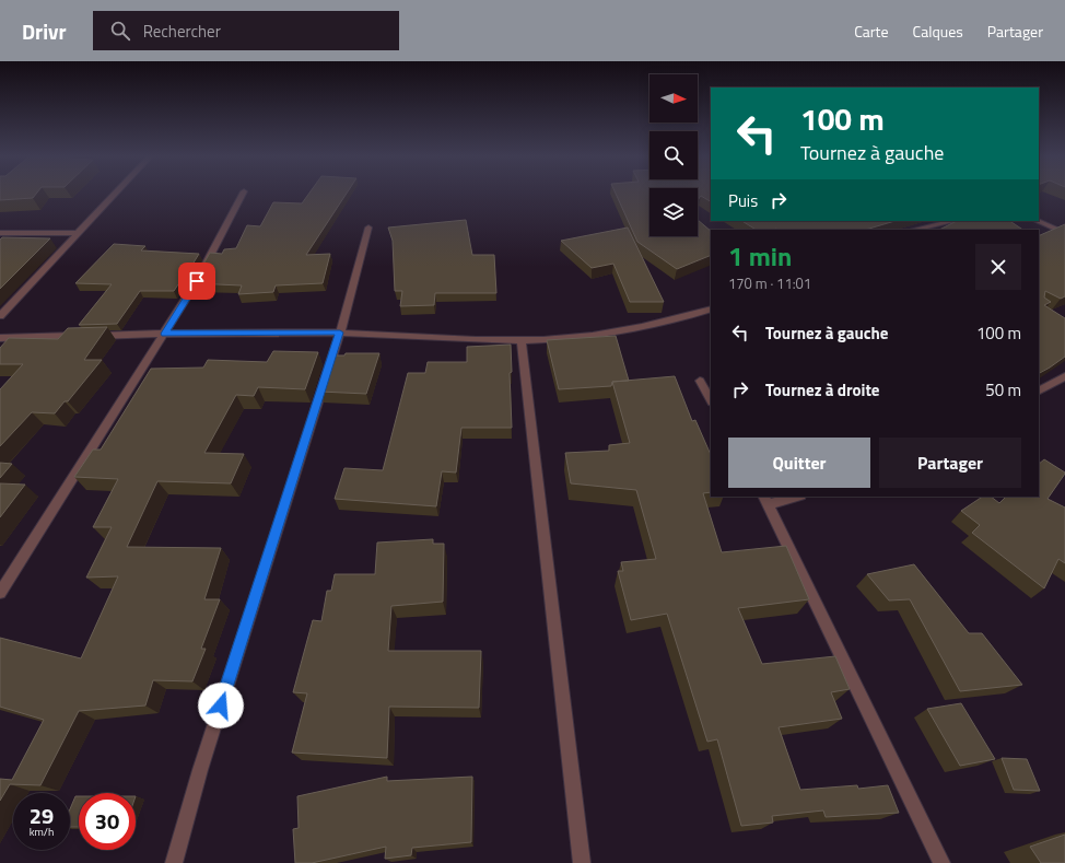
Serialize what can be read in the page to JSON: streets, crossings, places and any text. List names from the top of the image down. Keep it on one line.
{"north":"right","page":{"header":"Drivr","search":"Rechercher","nav":["Carte","Calques","Partager"],"turn":["100 m","Tournez à gauche"],"then":"Puis","heading":["1 min","170 m · 11:01"],"list":[{"name":"Tournez à gauche","value":"100 m"},{"name":"Tournez à droite","value":"50 m"}],"buttons":["Quitter","Partager"],"speed":"29 km/h","limit":"30"}}
